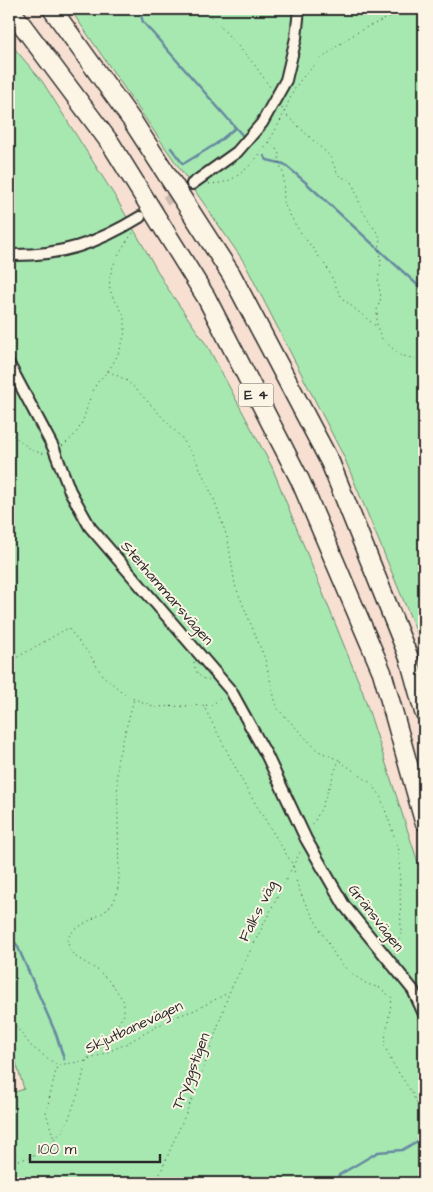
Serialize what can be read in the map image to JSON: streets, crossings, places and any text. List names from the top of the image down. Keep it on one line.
{"streets":{"highway":["E 4"],"street":["Stenhammarsvägen","Gränsvägen"],"path":["Falks väg","Skjutbanevägen","Tryggstigen"]},"crossings":[["Stenhammarsvägen","Falks väg"],["Stenhammarsvägen","Gränsvägen"],["Falks väg","Gränsvägen"],["Falks väg","Skjutbanevägen"],["Falks väg","Tryggstigen"],["Skjutbanevägen","Tryggstigen"]],"scale_bar":"100 m"}
